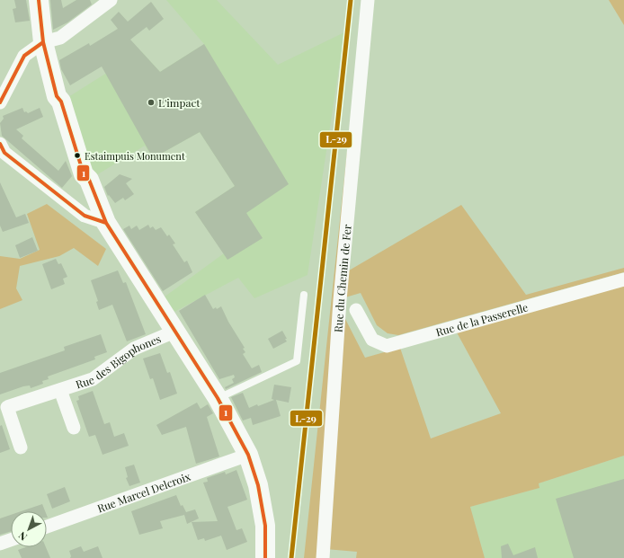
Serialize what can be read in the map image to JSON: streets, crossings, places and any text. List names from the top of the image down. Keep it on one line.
{"streets":{"street":["Rue du Chemin de Fer","Rue de la Passerelle","Rue des Bigophones","Rue Marcel Delcroix"]},"places":["L'impact","Estaimpuis Monument"],"lines":["transit line L-29","transit line 1"],"north":"bottom left"}
